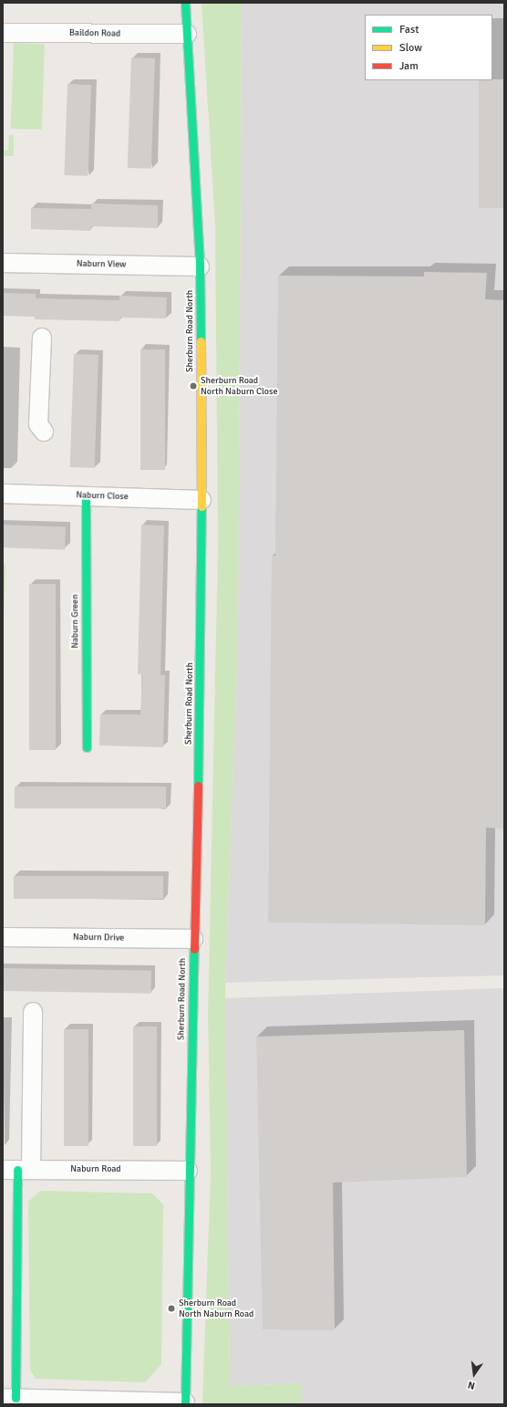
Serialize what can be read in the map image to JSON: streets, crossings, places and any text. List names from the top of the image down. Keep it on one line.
{"streets":{"street":["Baildon Road","Naburn View","Sherburn Road North","Naburn Close","Naburn Green","Naburn Drive","Naburn Road"]},"crossings":[["Baildon Road","Sherburn Road North"],["Naburn View","Sherburn Road North"],["Sherburn Road North","Naburn Close"],["Sherburn Road North","Naburn Drive"],["Sherburn Road North","Naburn Road"],["Naburn Close","Naburn Green"]],"places":["Sherburn Road North Naburn Close","Sherburn Road North Naburn Road"],"legend":["Fast","Slow","Jam"],"north":"bottom"}
